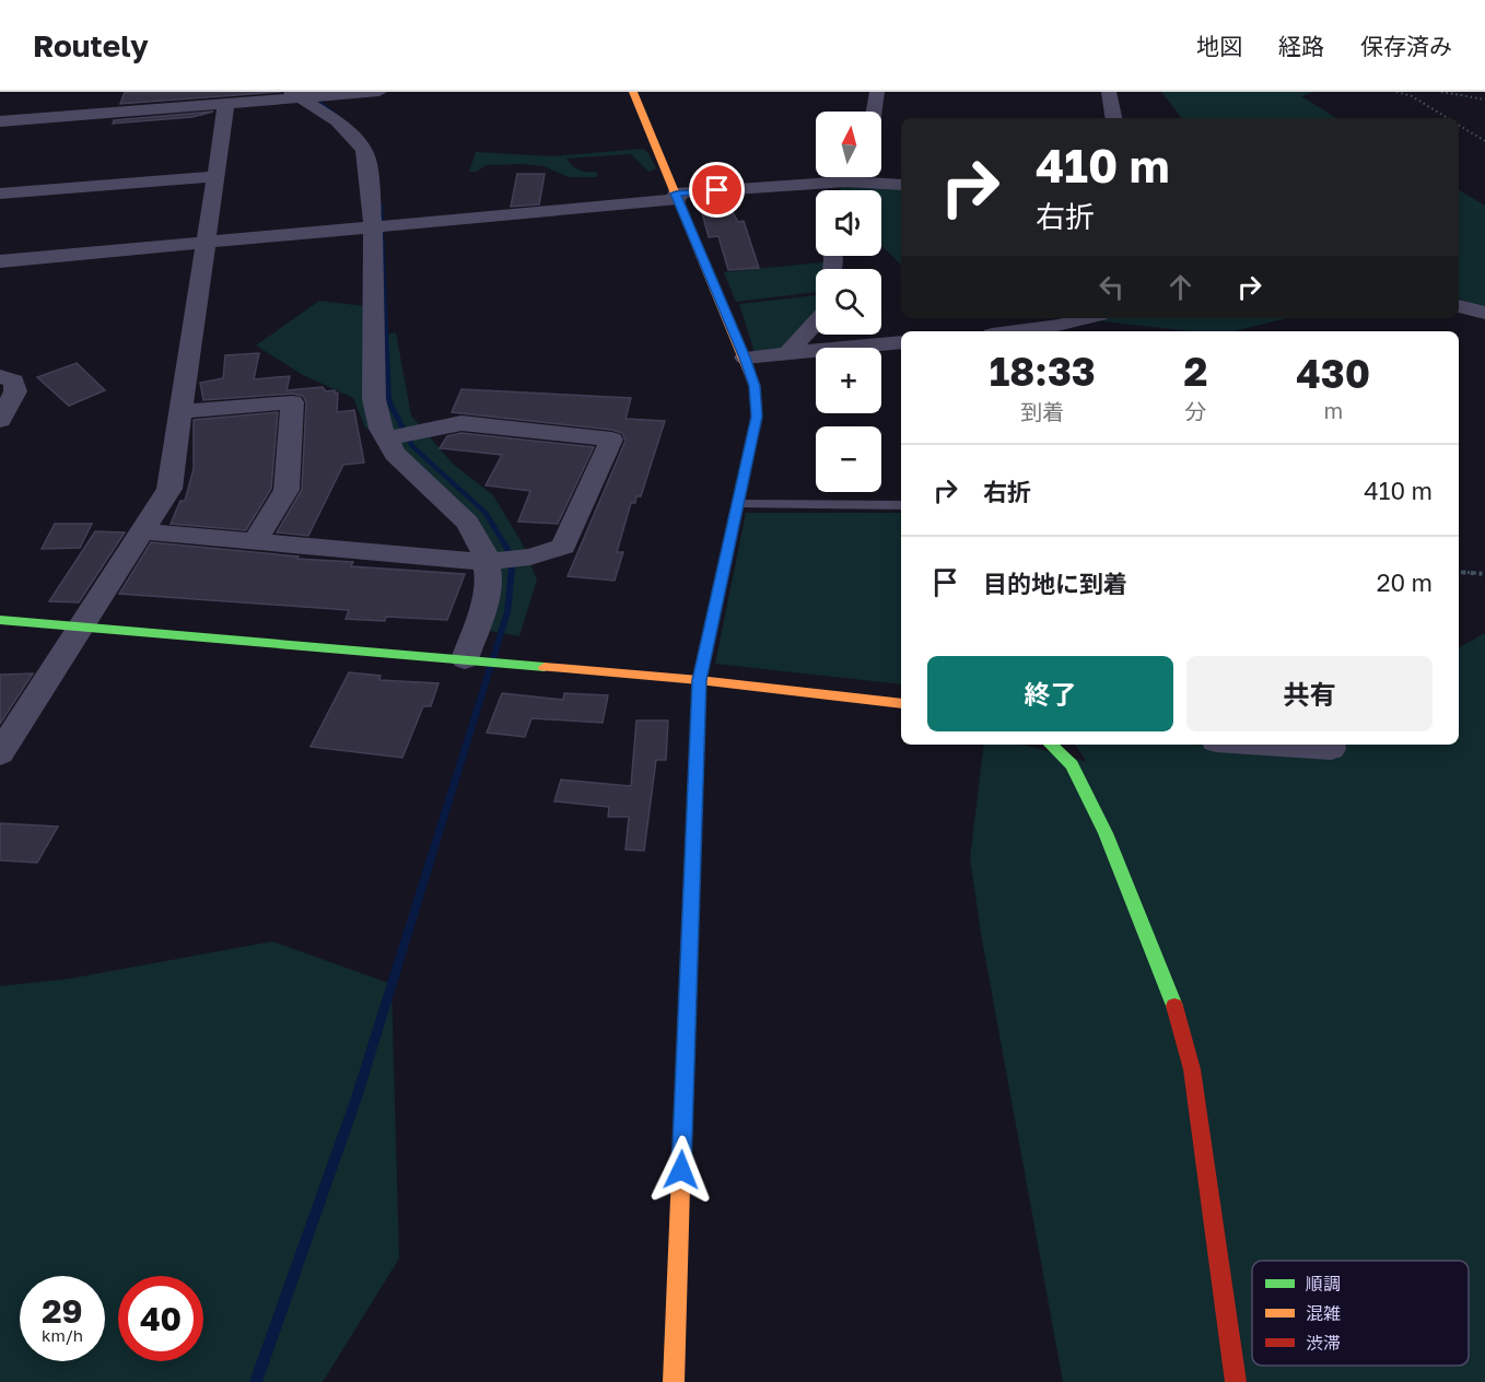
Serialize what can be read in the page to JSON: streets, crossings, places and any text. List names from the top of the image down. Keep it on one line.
{"legend":["順調","混雑","渋滞"],"north":"top","page":{"header":"Routely","nav":["地図","経路","保存済み"],"map_buttons":["+","−"],"turn":["410 m","右折"],"eta":["18:33","到着","2","分","430","m"],"list":[{"name":"右折","value":"410 m"},{"name":"目的地に到着","value":"20 m"}],"buttons":["終了","共有"],"speed":"29 km/h","limit":"40"}}
